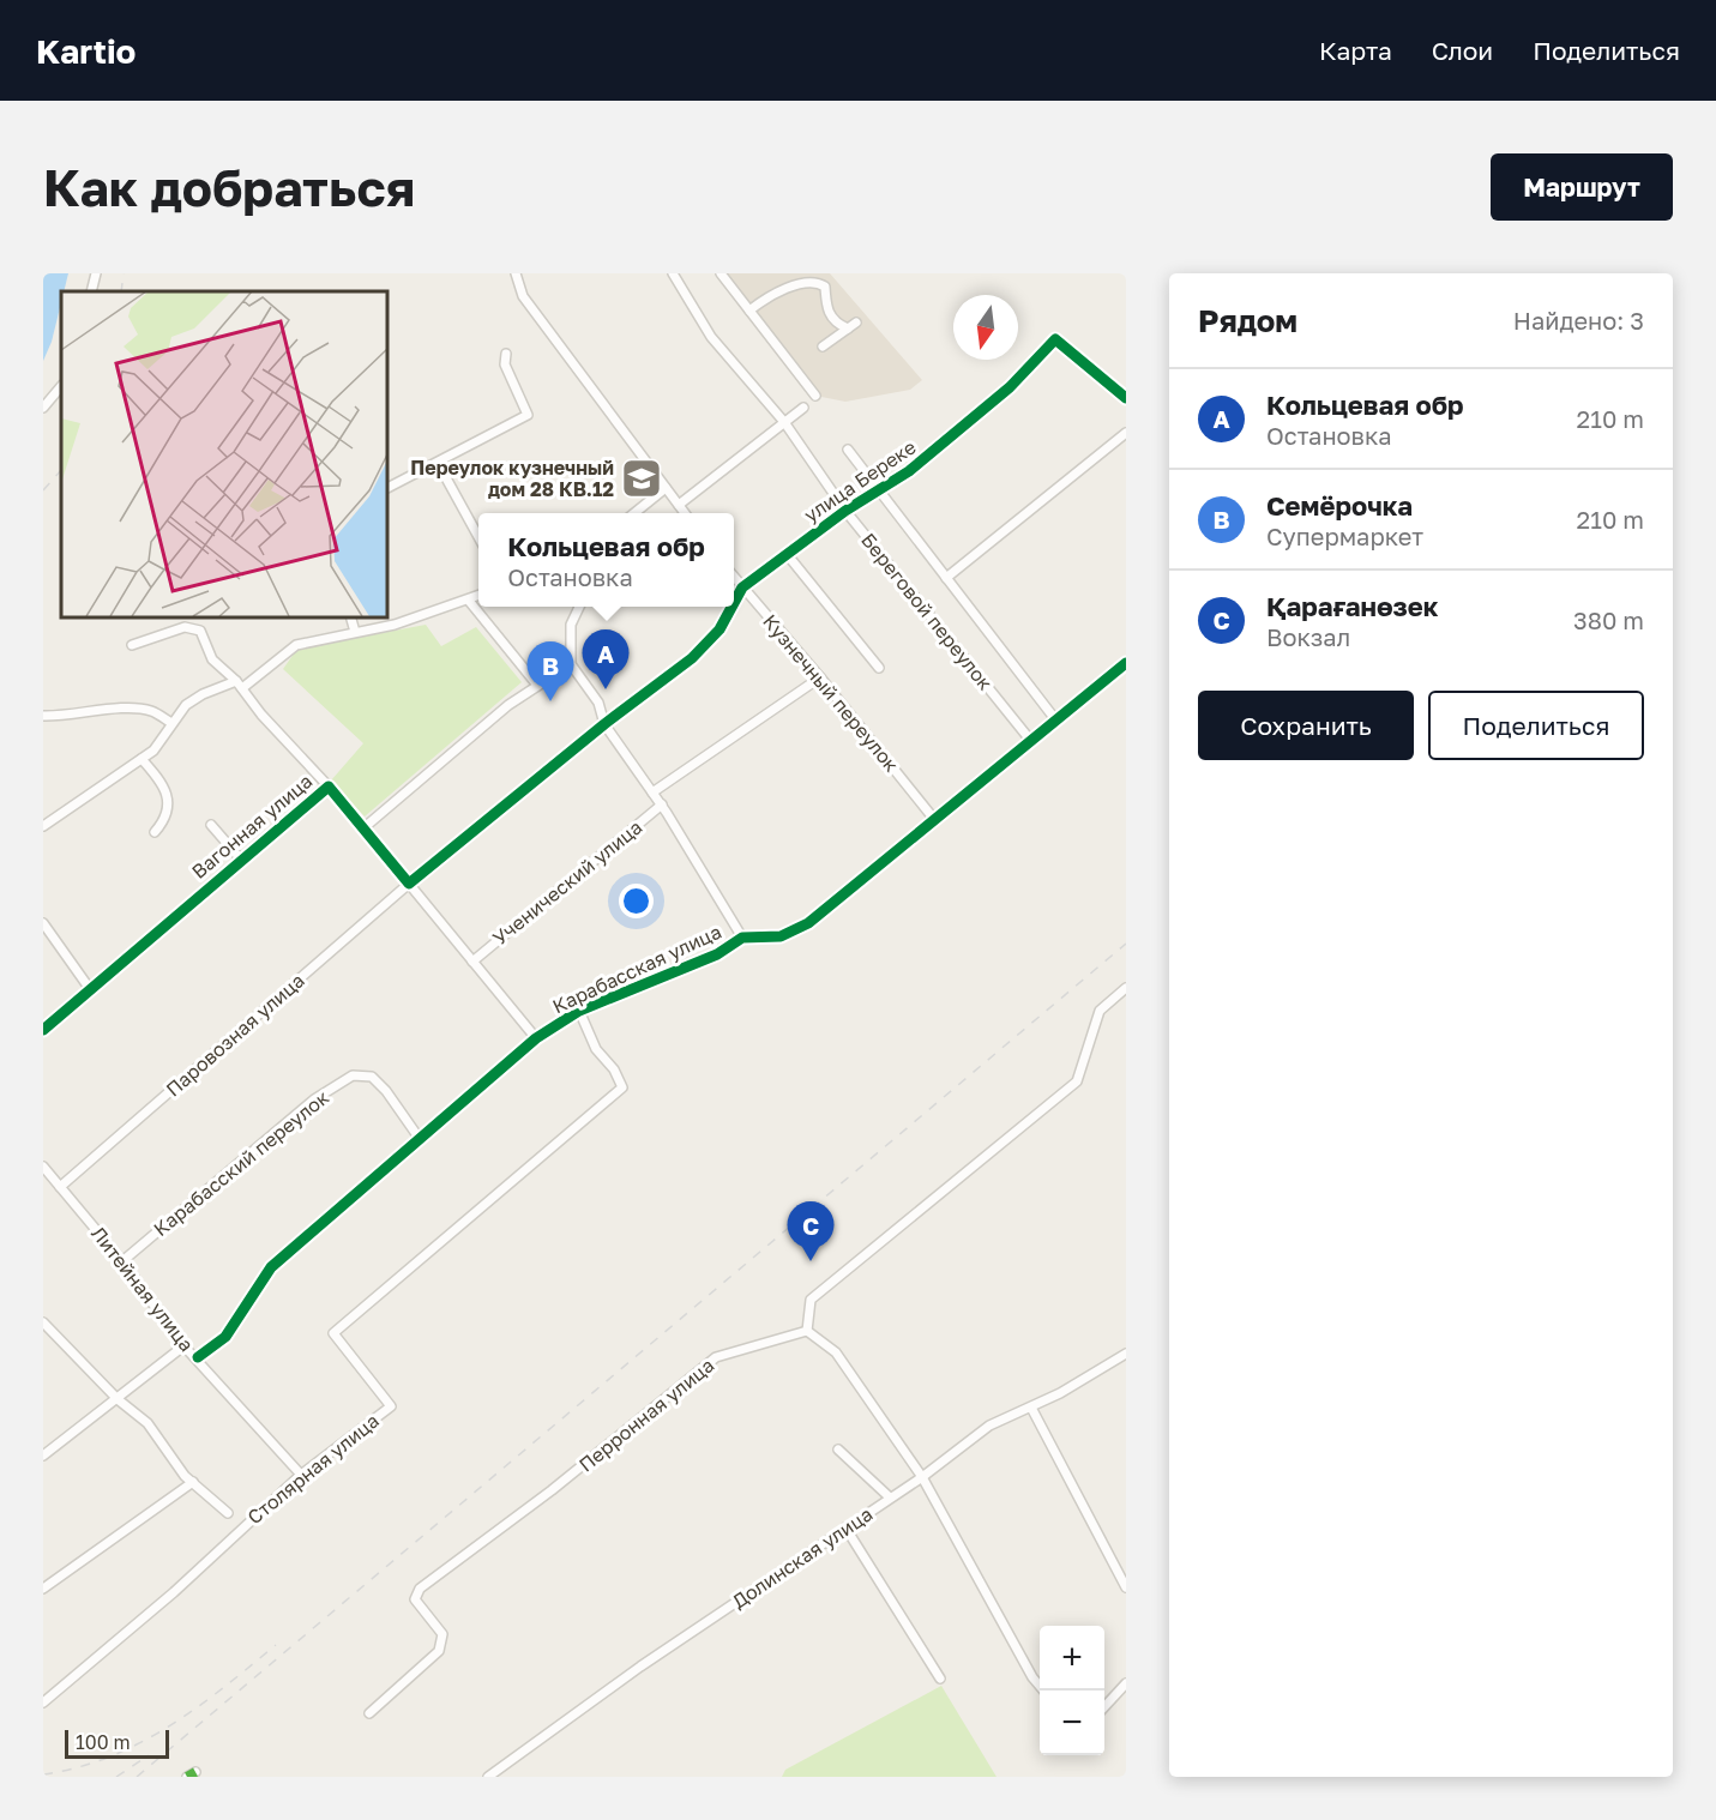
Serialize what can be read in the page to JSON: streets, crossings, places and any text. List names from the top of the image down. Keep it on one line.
{"streets":{"street":["улица Береке","Береговой переулок","Кузнечный переулок","Вагонная улица","Ученический улица","Карабасская улица","Паровозная улица","Карабасский переулок","Литейная улица","Перронная улица","Столярная улица","Долинская улица"]},"crossings":[["улица Береке","Береговой переулок"],["улица Береке","Кузнечный переулок"],["Береговой переулок","Карабасская улица"],["Кузнечный переулок","Карабасская улица"],["Вагонная улица","Ученический улица"],["Вагонная улица","Карабасская улица"],["Вагонная улица","Паровозная улица"],["Карабасская улица","Карабасский переулок"],["Карабасская улица","Литейная улица"],["Карабасская улица","Столярная улица"],["Паровозная улица","Литейная улица"],["Карабасский переулок","Литейная улица"],["Литейная улица","Столярная улица"]],"places":{"school or university":["Переулок кузнечный дом 28 КВ.12"]},"scale_bar":"100 m","north":"bottom","page":{"header":"Kartio","nav":["Карта","Слои","Поделиться"],"buttons":["Маршрут",["Сохранить","Поделиться"]],"title":"Как добраться","heading":["Рядом","Найдено: 3"],"list":[{"mark":"A","name":"Кольцевая обр","note":"Остановка","value":"210 m"},{"mark":"B","name":"Семёрочка","note":"Супермаркет","value":"210 m"},{"mark":"C","name":"Қарағанөзек","note":"Вокзал","value":"380 m"}],"popup":["Кольцевая обр","Остановка"],"pins":["A","B","C"],"map_buttons":["+","−"],"scale":"100 m"}}
